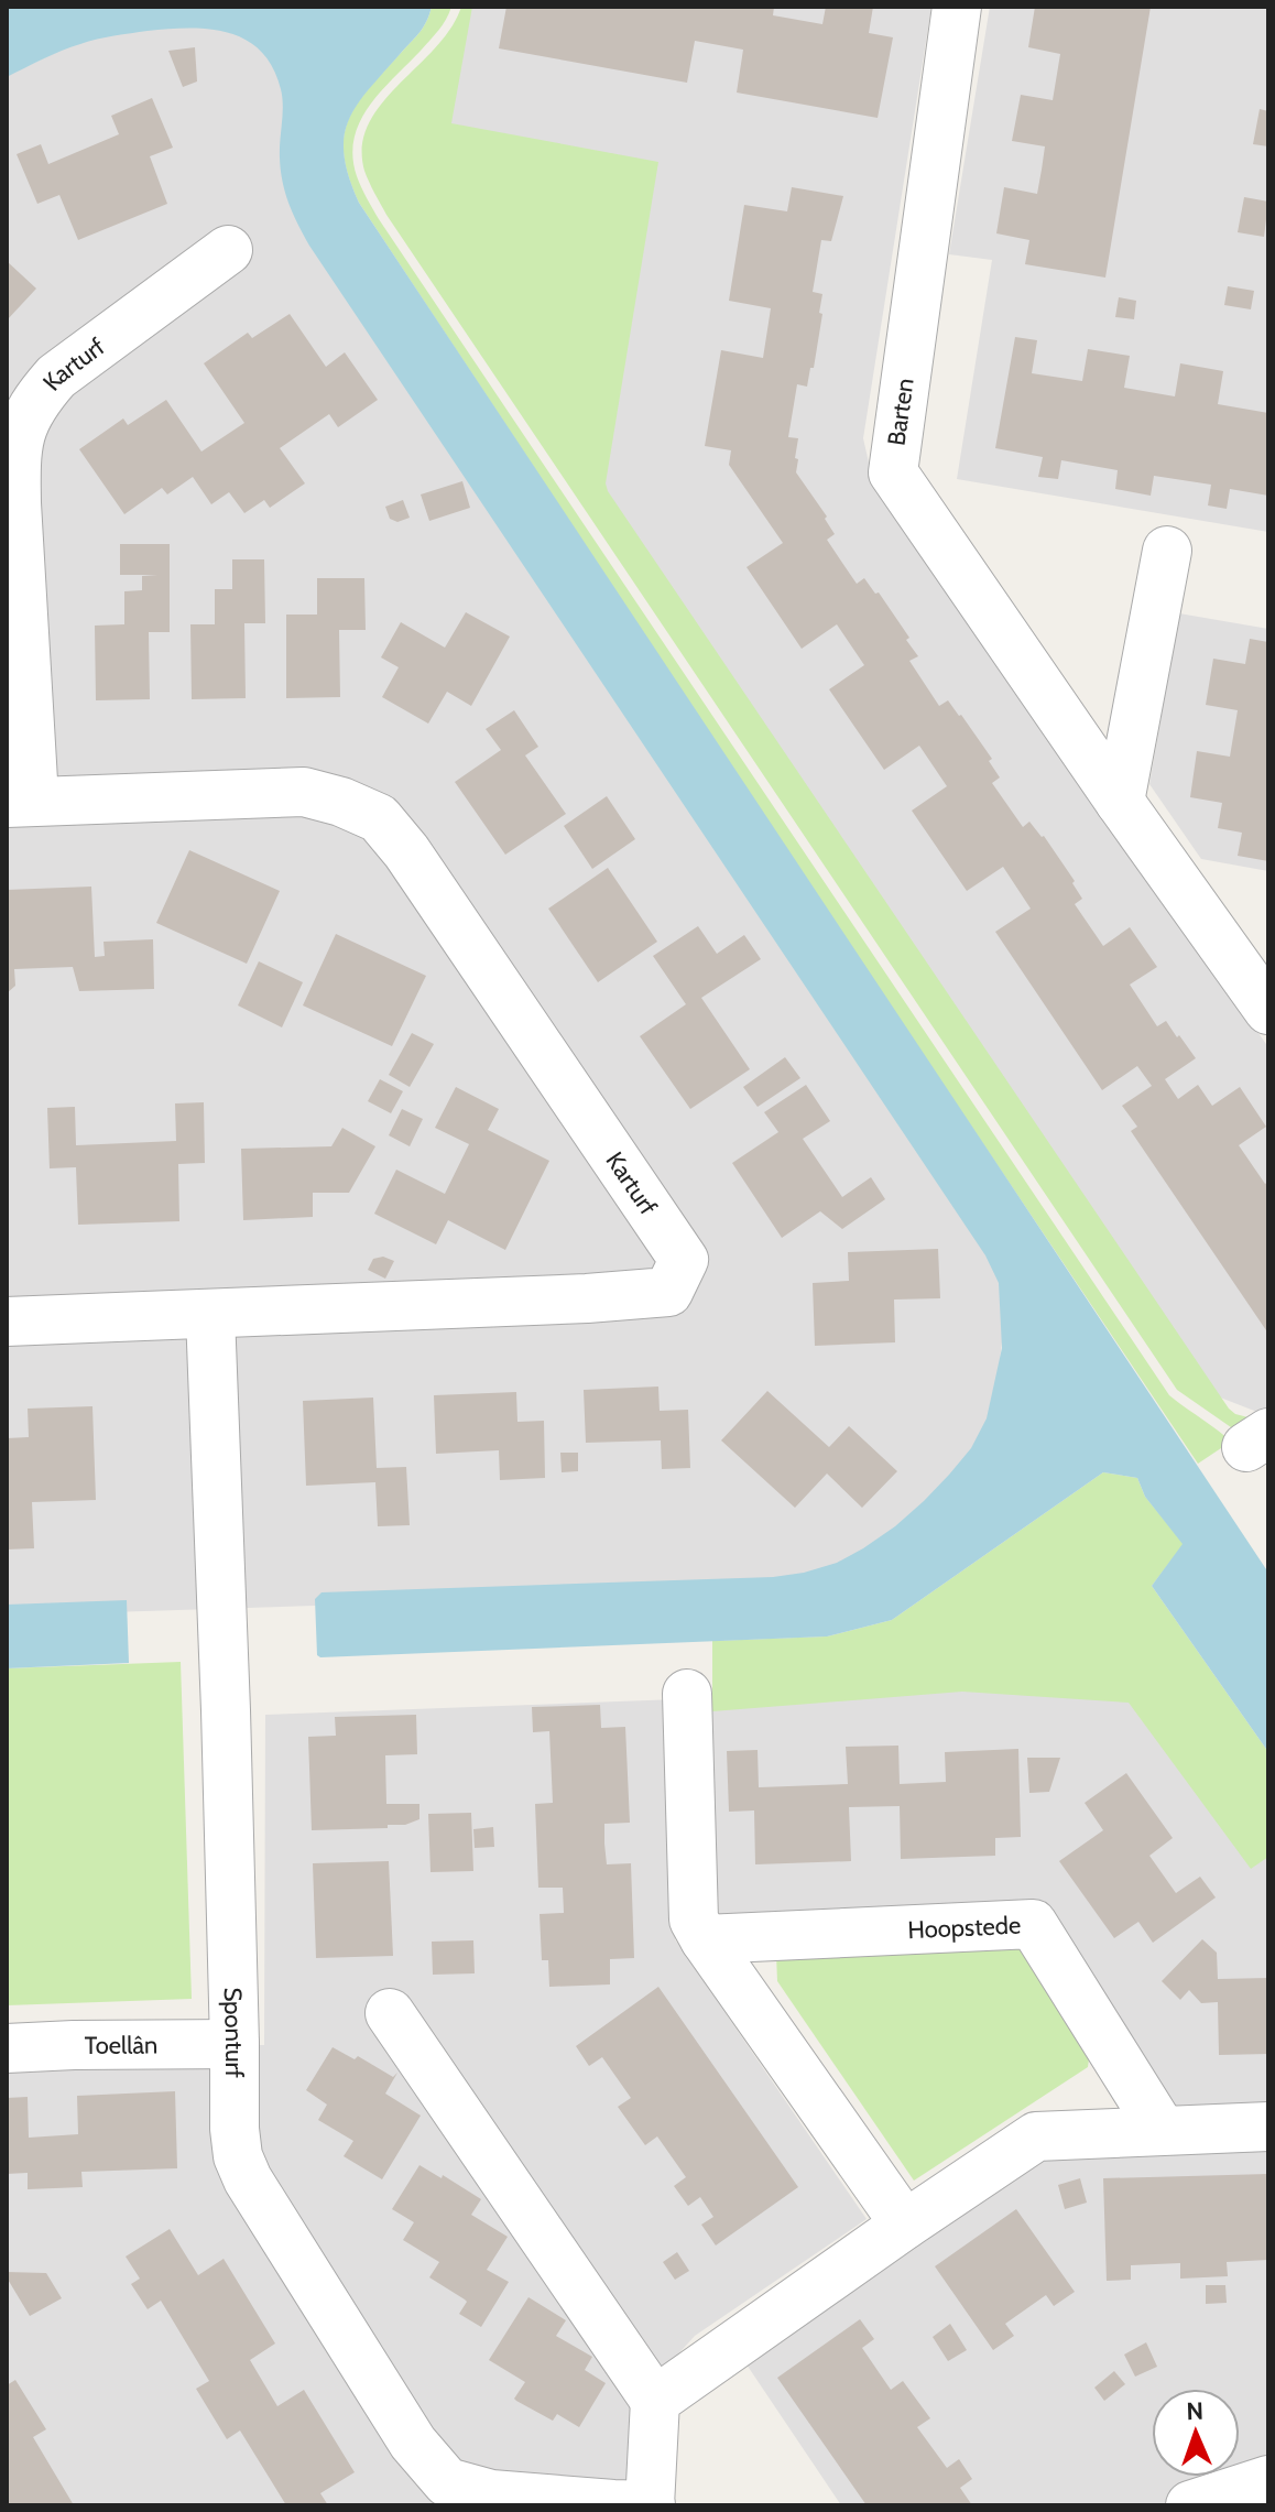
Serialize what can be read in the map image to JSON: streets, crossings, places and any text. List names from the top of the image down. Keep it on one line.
{"streets":{"street":["Karturf","Barten","Hoopstede","Sponturf","Toellân"]},"crossings":[["Karturf","Sponturf"],["Sponturf","Toellân"]],"north":"top"}
